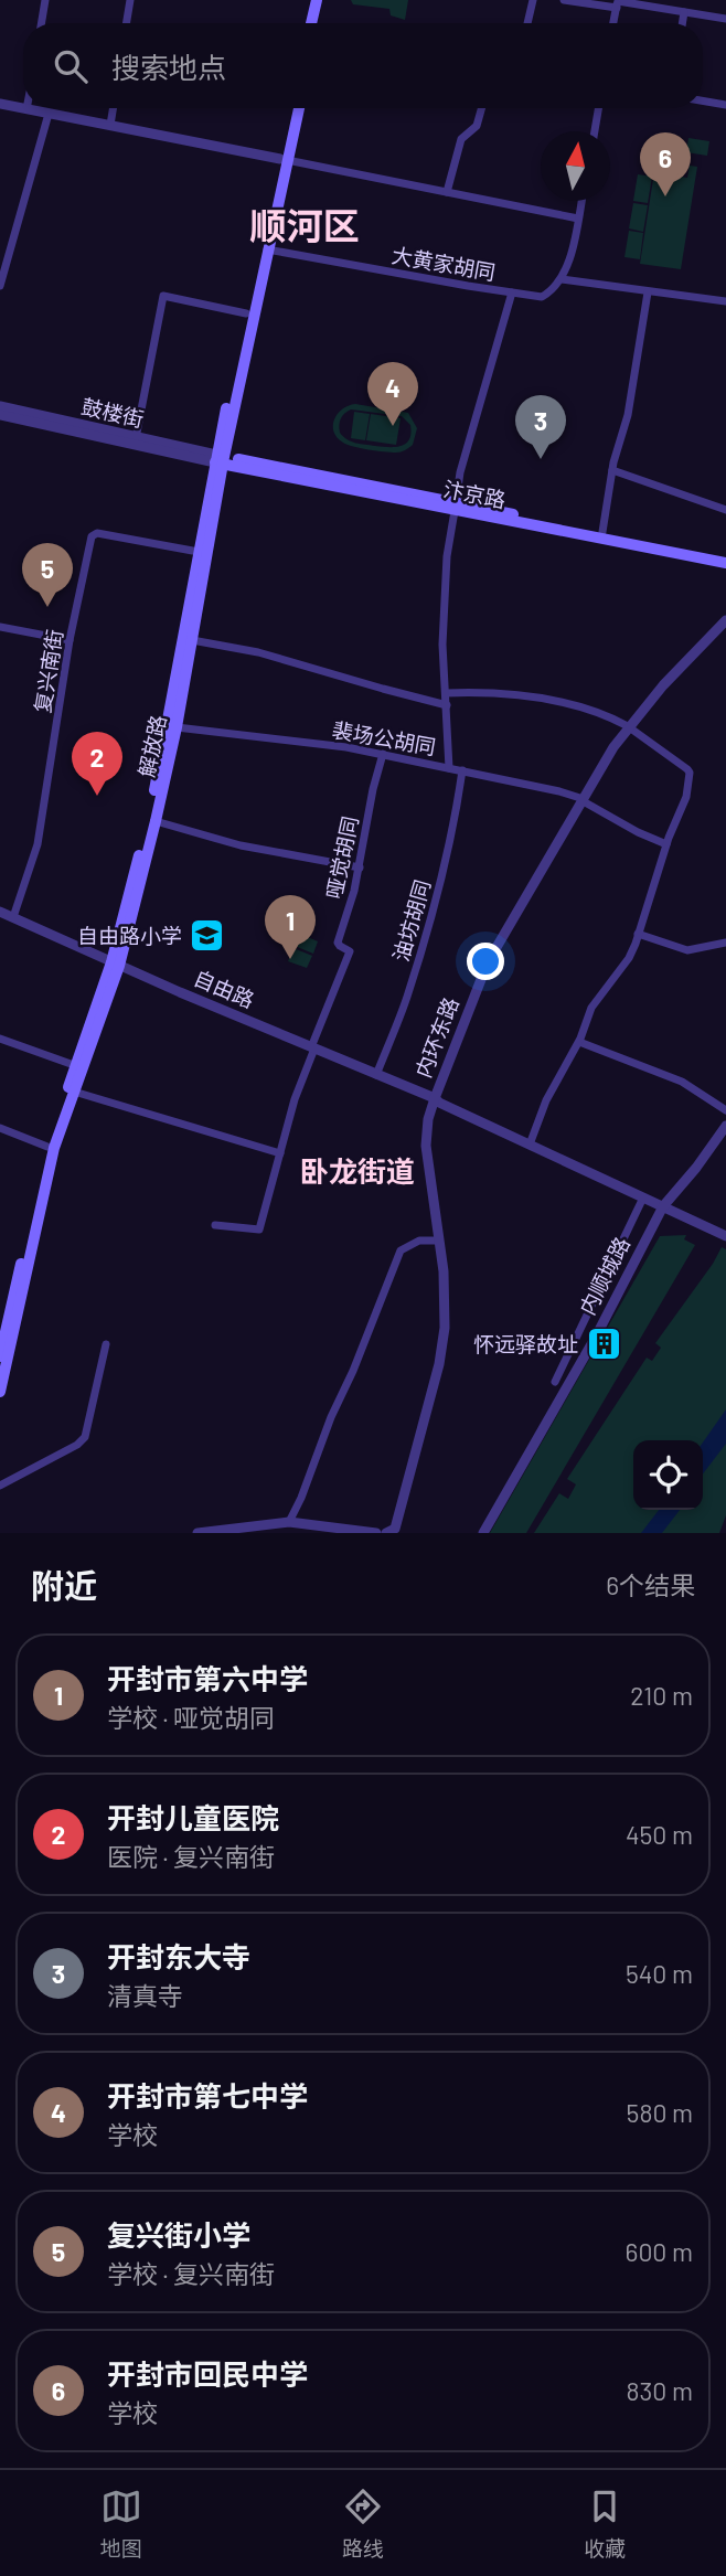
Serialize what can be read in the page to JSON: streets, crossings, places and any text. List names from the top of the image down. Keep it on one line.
{"streets":{"main road":["汴京路","解放路"],"street":["大黄家胡同","鼓楼街","复兴南街","裴场公胡同","哑觉胡同","油坊胡同","自由路","内环东路","内顺城路"]},"crossings":[["大黄家胡同","解放路"],["鼓楼街","汴京路"],["鼓楼街","解放路"],["汴京路","解放路"],["复兴南街","解放路"],["复兴南街","自由路"],["裴场公胡同","解放路"],["裴场公胡同","哑觉胡同"],["裴场公胡同","油坊胡同"],["裴场公胡同","内环东路"],["解放路","自由路"],["哑觉胡同","自由路"],["油坊胡同","自由路"],["自由路","内环东路"],["自由路","内顺城路"]],"districts":["顺河区","卧龙街道"],"places":{"school or university":["自由路小学"],"building":["怀远驿故址"]},"north":"top","page":{"search":"搜索地点","pins":["6","4","3","5","2","1"],"heading":["附近","6个结果"],"list":[{"mark":"1","name":"开封市第六中学","note":"学校 · 哑觉胡同","value":"210 m"},{"mark":"2","name":"开封儿童医院","note":"医院 · 复兴南街","value":"450 m"},{"mark":"3","name":"开封东大寺","note":"清真寺","value":"540 m"},{"mark":"4","name":"开封市第七中学","note":"学校","value":"580 m"},{"mark":"5","name":"复兴街小学","note":"学校 · 复兴南街","value":"600 m"},{"mark":"6","name":"开封市回民中学","note":"学校","value":"830 m"}],"nav":["地图","路线","收藏"]}}
